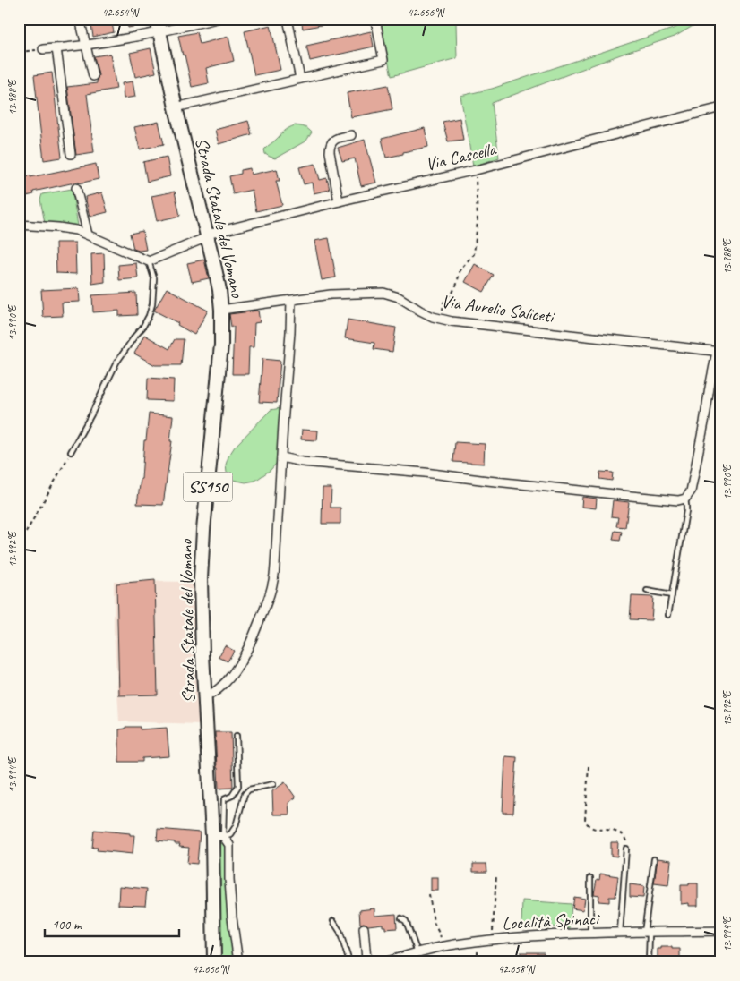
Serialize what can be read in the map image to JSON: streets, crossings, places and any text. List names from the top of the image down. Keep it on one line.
{"streets":{"main road":["Strada Statale del Vomano","SS150"],"street":["Via Cascella","Via Aurelio Saliceti","Località Spinaci"]},"crossings":[["Via Cascella","Strada Statale del Vomano"],["Strada Statale del Vomano","Via Aurelio Saliceti"]],"scale_bar":"100 m","coordinates":["42.654°N","42.656°N","13.988°E","13.990°E","13.992°E","13.994°E","42.658°N"]}
